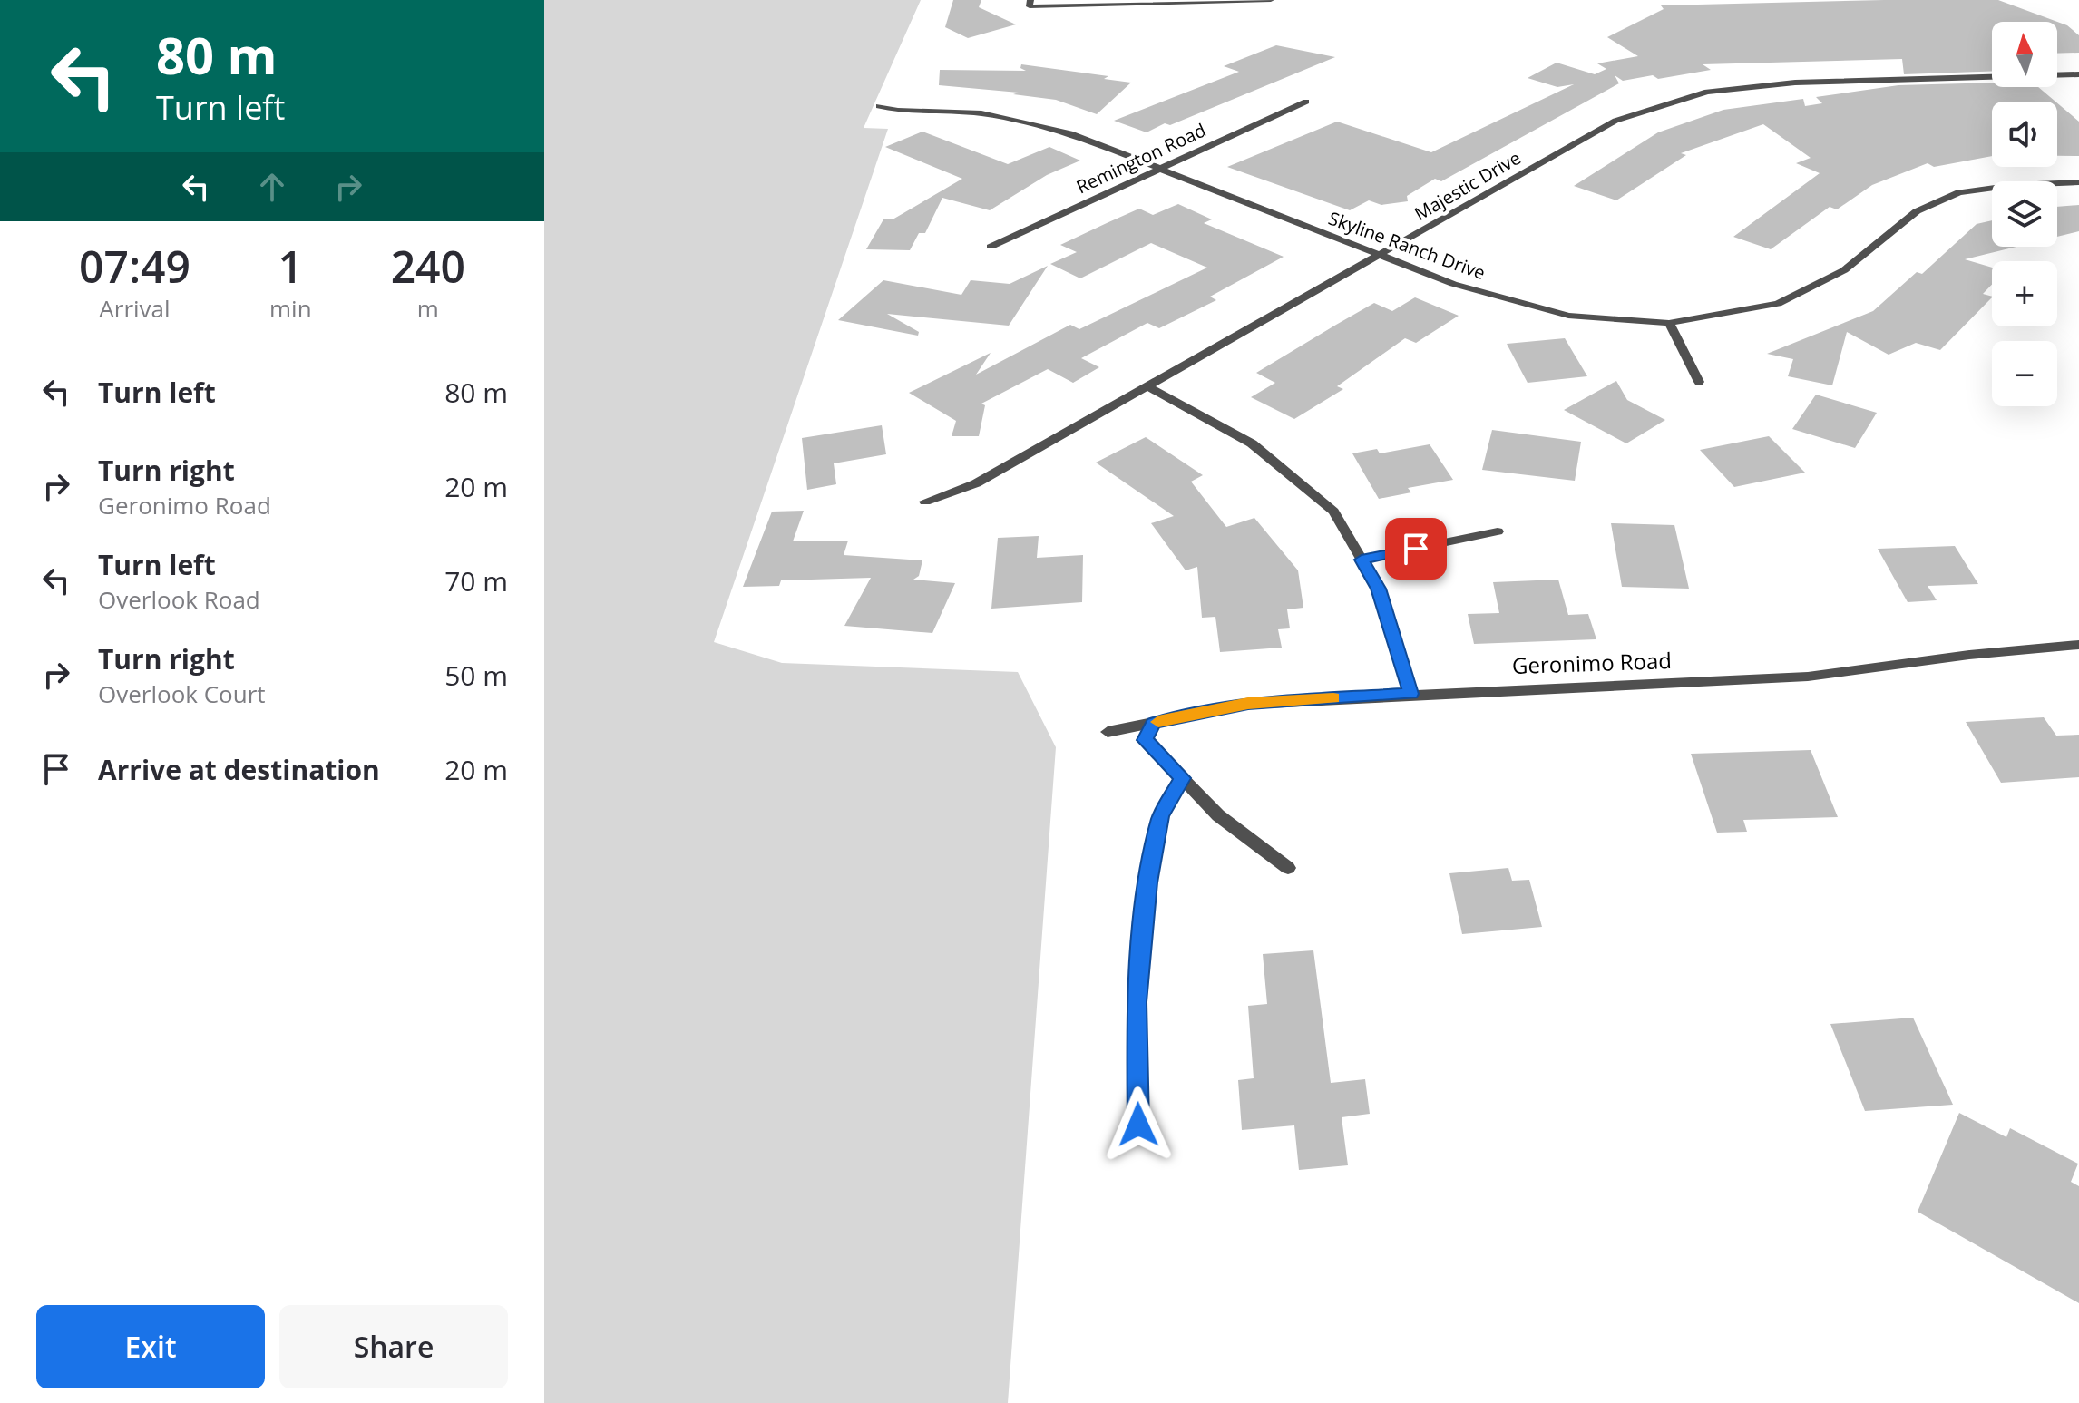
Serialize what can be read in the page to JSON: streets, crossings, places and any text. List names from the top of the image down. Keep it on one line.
{"streets":{"street":["Remington Road","Majestic Drive","Skyline Ranch Drive","Geronimo Road"]},"crossings":[["Remington Road","Skyline Ranch Drive"],["Majestic Drive","Skyline Ranch Drive"]],"north":"top","page":{"turn":["80 m","Turn left"],"map_buttons":["+","−"],"eta":["07:49","Arrival","1","min","240","m"],"list":[{"name":"Turn left","value":"80 m"},{"name":"Turn right","note":"Geronimo Road","value":"20 m"},{"name":"Turn left","note":"Overlook Road","value":"70 m"},{"name":"Turn right","note":"Overlook Court","value":"50 m"},{"name":"Arrive at destination","value":"20 m"}],"buttons":["Exit","Share"]}}
